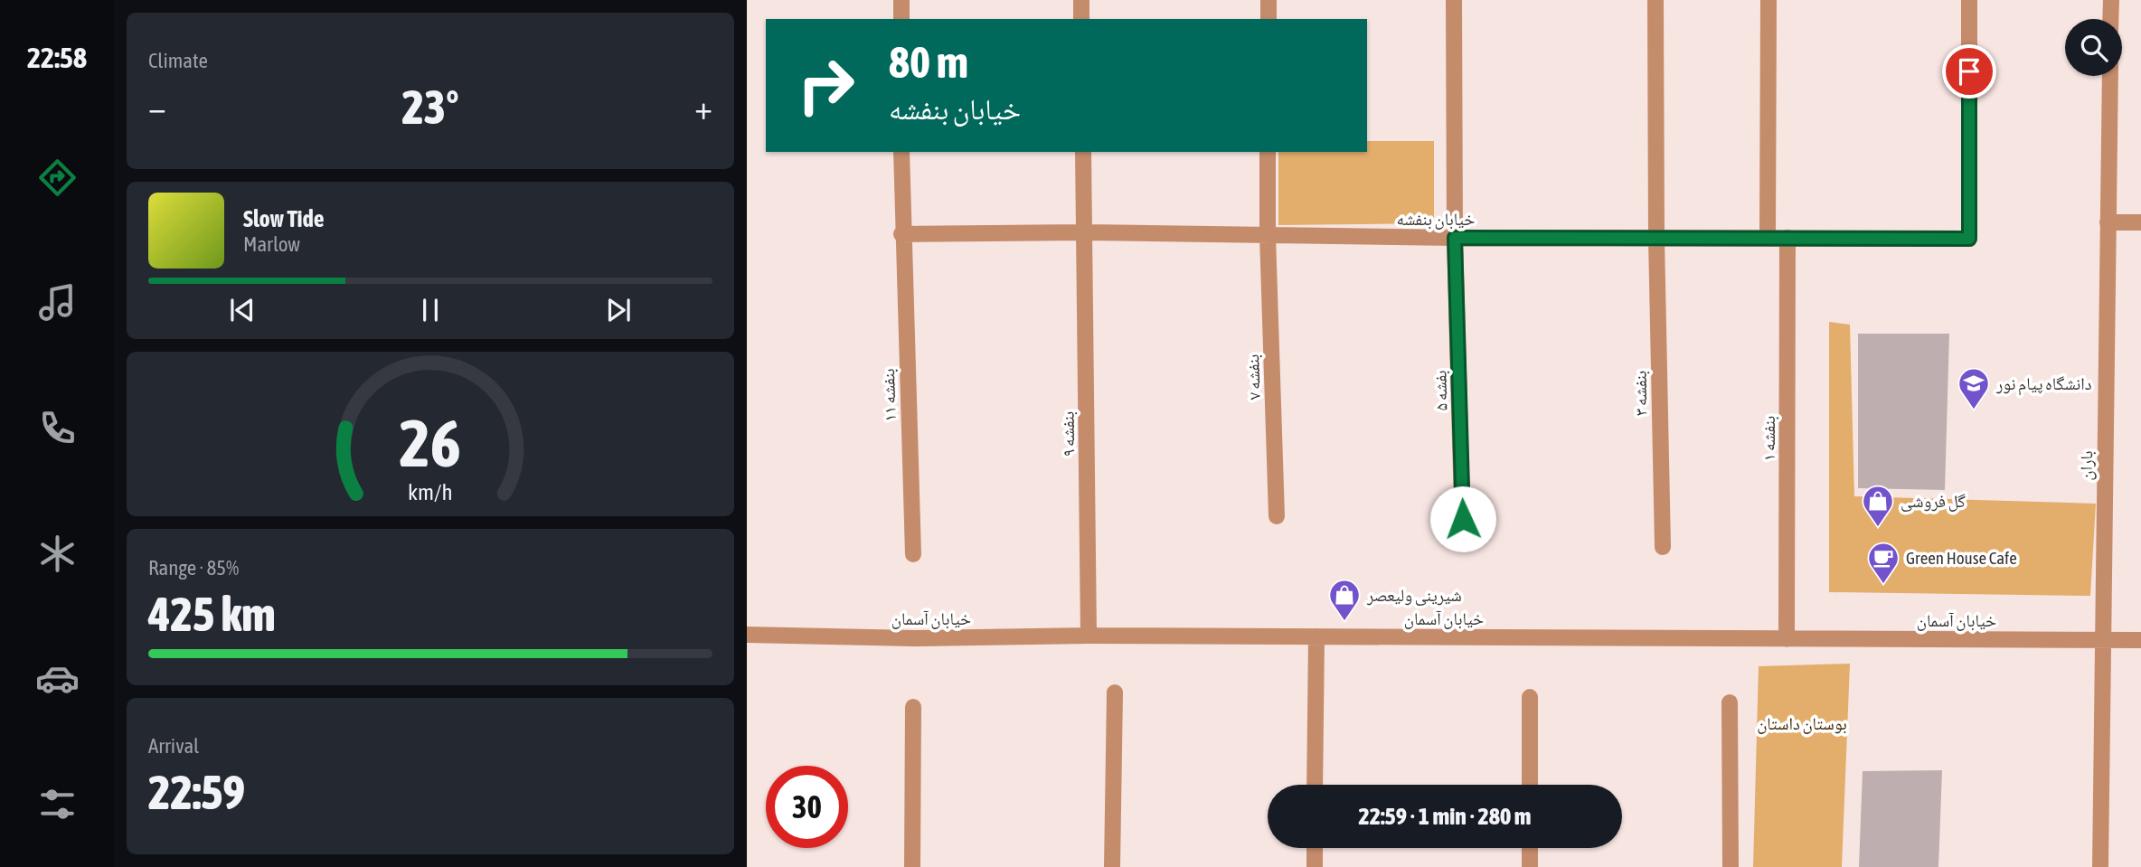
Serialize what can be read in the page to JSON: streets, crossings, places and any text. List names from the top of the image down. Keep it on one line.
{"streets":{"street":["خیابان بنفشه","بنفشه ۷","بفشه ۵","بنفشه ۳","بنفشه ۱۱","بنفشه ۹","بنفشه ۱","باران","خیابان آسمان"]},"crossings":[["خیابان بنفشه","بنفشه ۷"],["خیابان بنفشه","بفشه ۵"],["خیابان بنفشه","بنفشه ۳"],["خیابان بنفشه","بنفشه ۱۱"],["خیابان بنفشه","بنفشه ۹"],["خیابان بنفشه","بنفشه ۱"],["بنفشه ۹","خیابان آسمان"],["بنفشه ۱","خیابان آسمان"],["باران","خیابان آسمان"]],"parks":["بوستان داستان"],"places":{"school or university":["دانشگاه پیام نور"],"shop":["گل فروشی","شیرینی ولیعصر"],"cafe":["Green House Cafe"]},"page":{"tabs":"22:58","tile":["Climate",["Range · 85%","425 km"],["Arrival","22:59"]],"turn":["80 m","خیابان بنفشه"],"heat":["−","23°","+"],"song":["Slow Tide","Marlow"],"limit":"30","trip":"22:59 · 1 min · 280 m","gauge":["26","km/h"]}}
